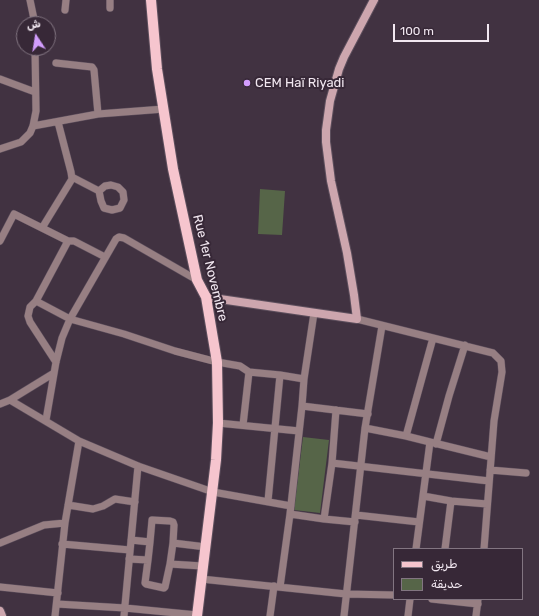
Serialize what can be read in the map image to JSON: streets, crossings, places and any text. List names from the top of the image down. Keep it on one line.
{"streets":{"main road":["Rue 1er Novembre"]},"places":["CEM Haï Riyadi"],"legend":["طريق","حديقة"],"scale_bar":"100 m","north":"top"}
